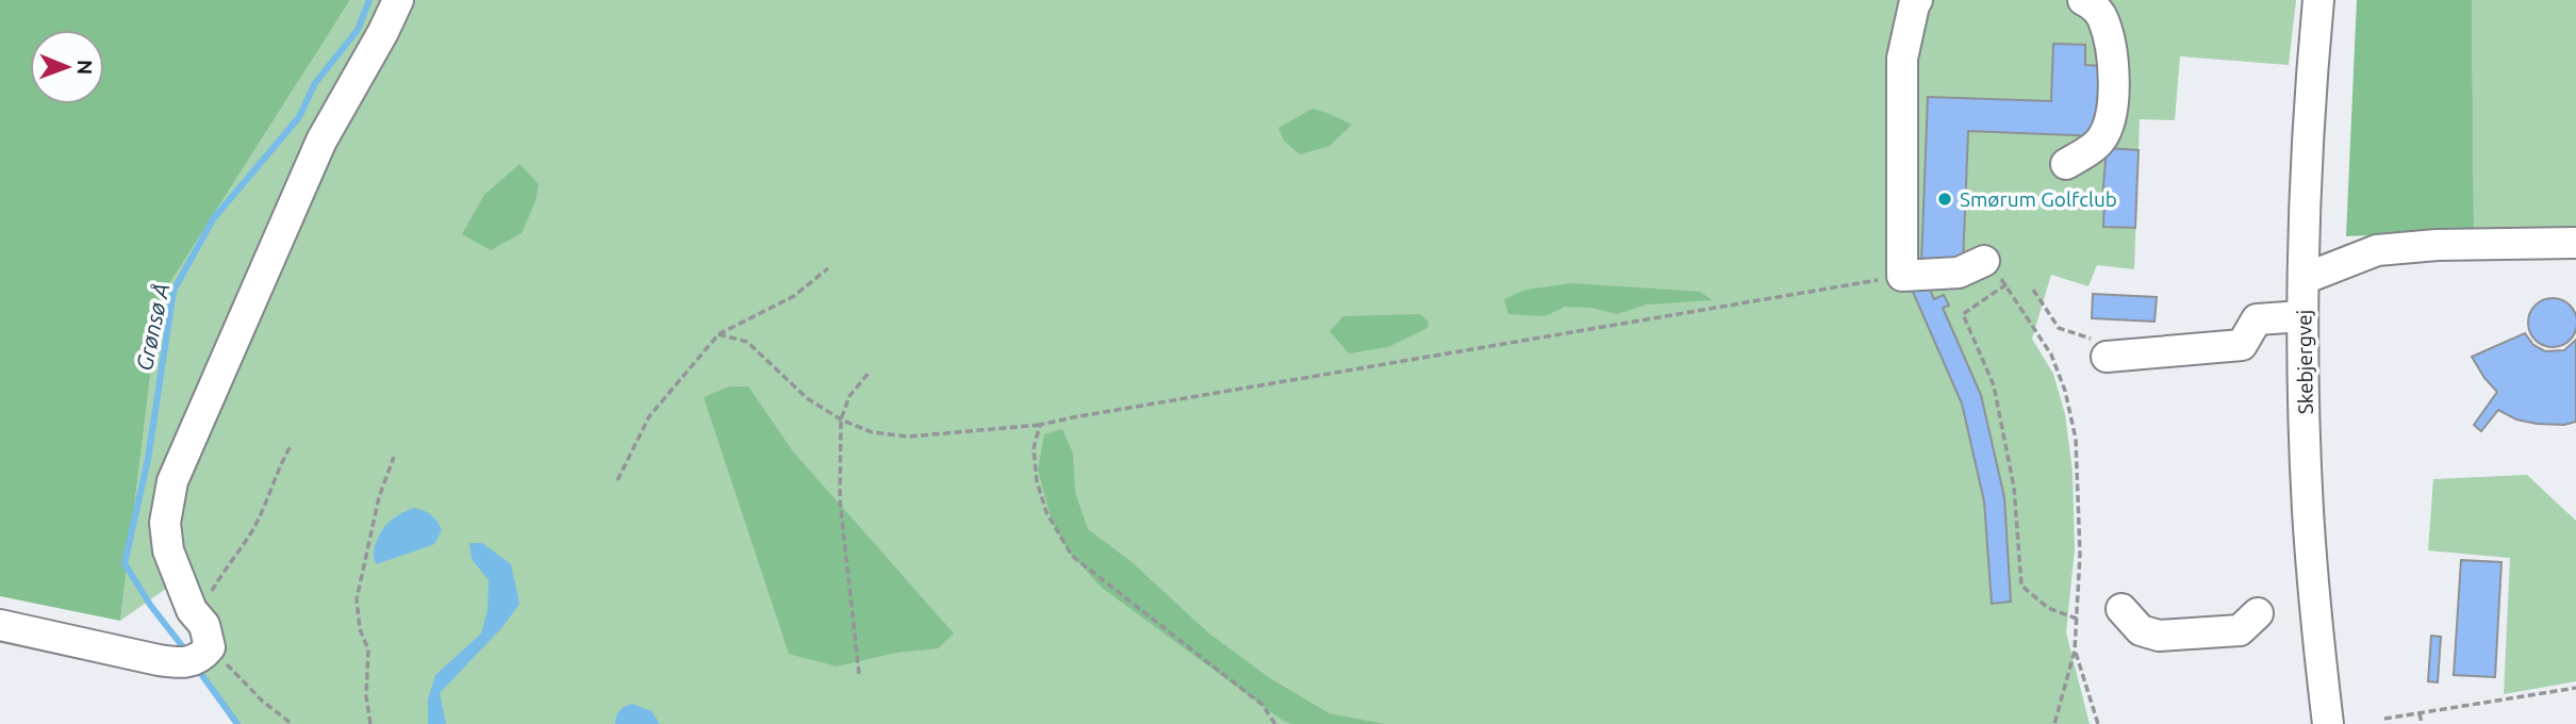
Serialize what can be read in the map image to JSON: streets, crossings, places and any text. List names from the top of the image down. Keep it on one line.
{"streets":{"street":["Skebjergvej"]},"water":["Grønsø Å"],"places":["Smørum Golfclub"],"north":"right"}
